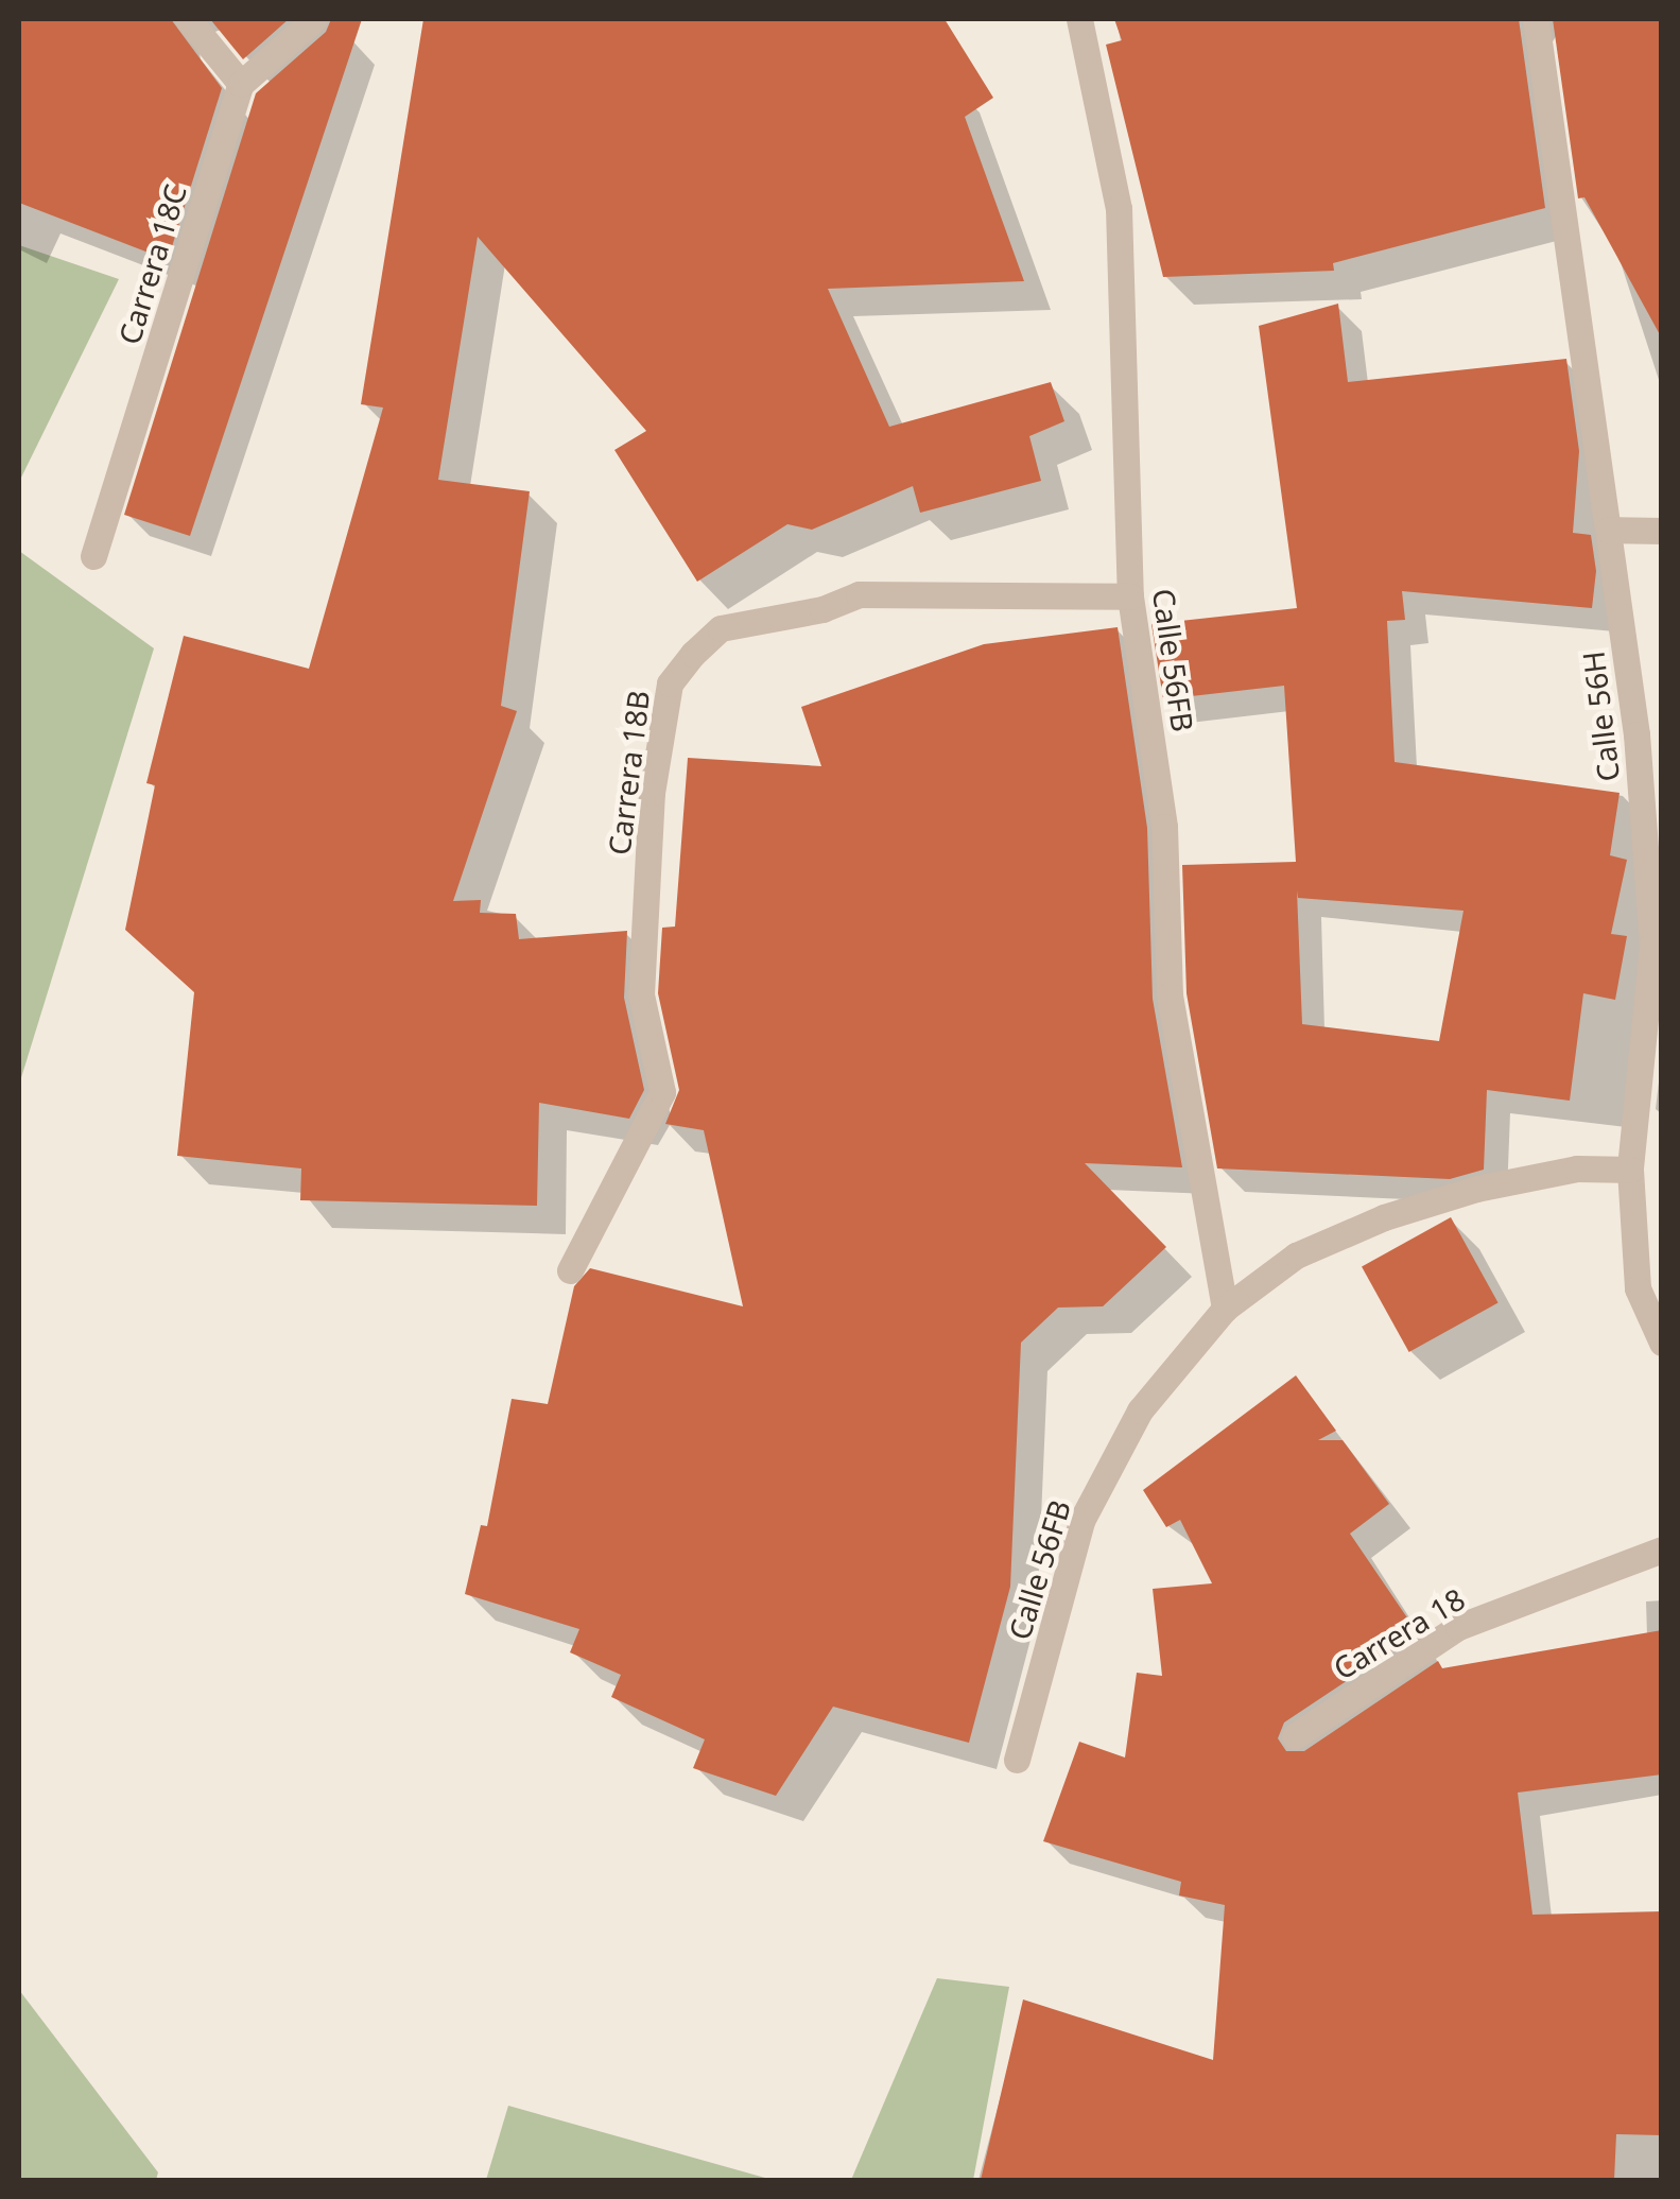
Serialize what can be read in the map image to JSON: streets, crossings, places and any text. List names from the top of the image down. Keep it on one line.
{"streets":{"street":["Carrera 18C","Calle 56FB","Calle 56H","Carrera 18B","Carrera 18"]},"crossings":[["Calle 56FB","Calle 56H"],["Calle 56FB","Carrera 18B"]]}
